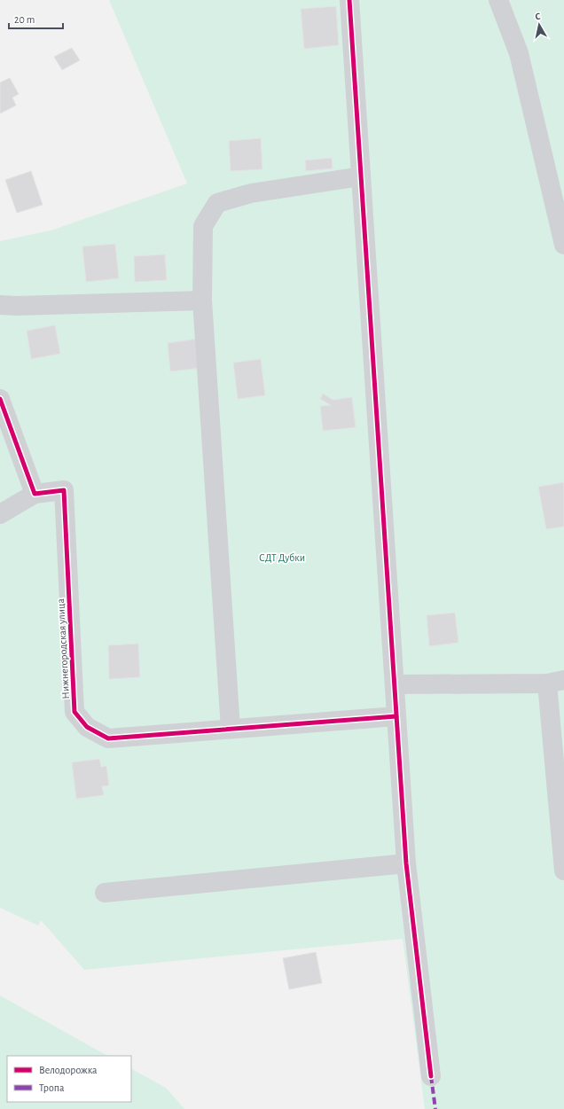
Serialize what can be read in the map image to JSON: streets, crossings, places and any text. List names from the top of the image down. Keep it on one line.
{"streets":{"street":["Нижнегородская улица"]},"parks":["СДТ Дубки"],"legend":["Велодорожка","Тропа"],"scale_bar":"20 m","north":"top"}
